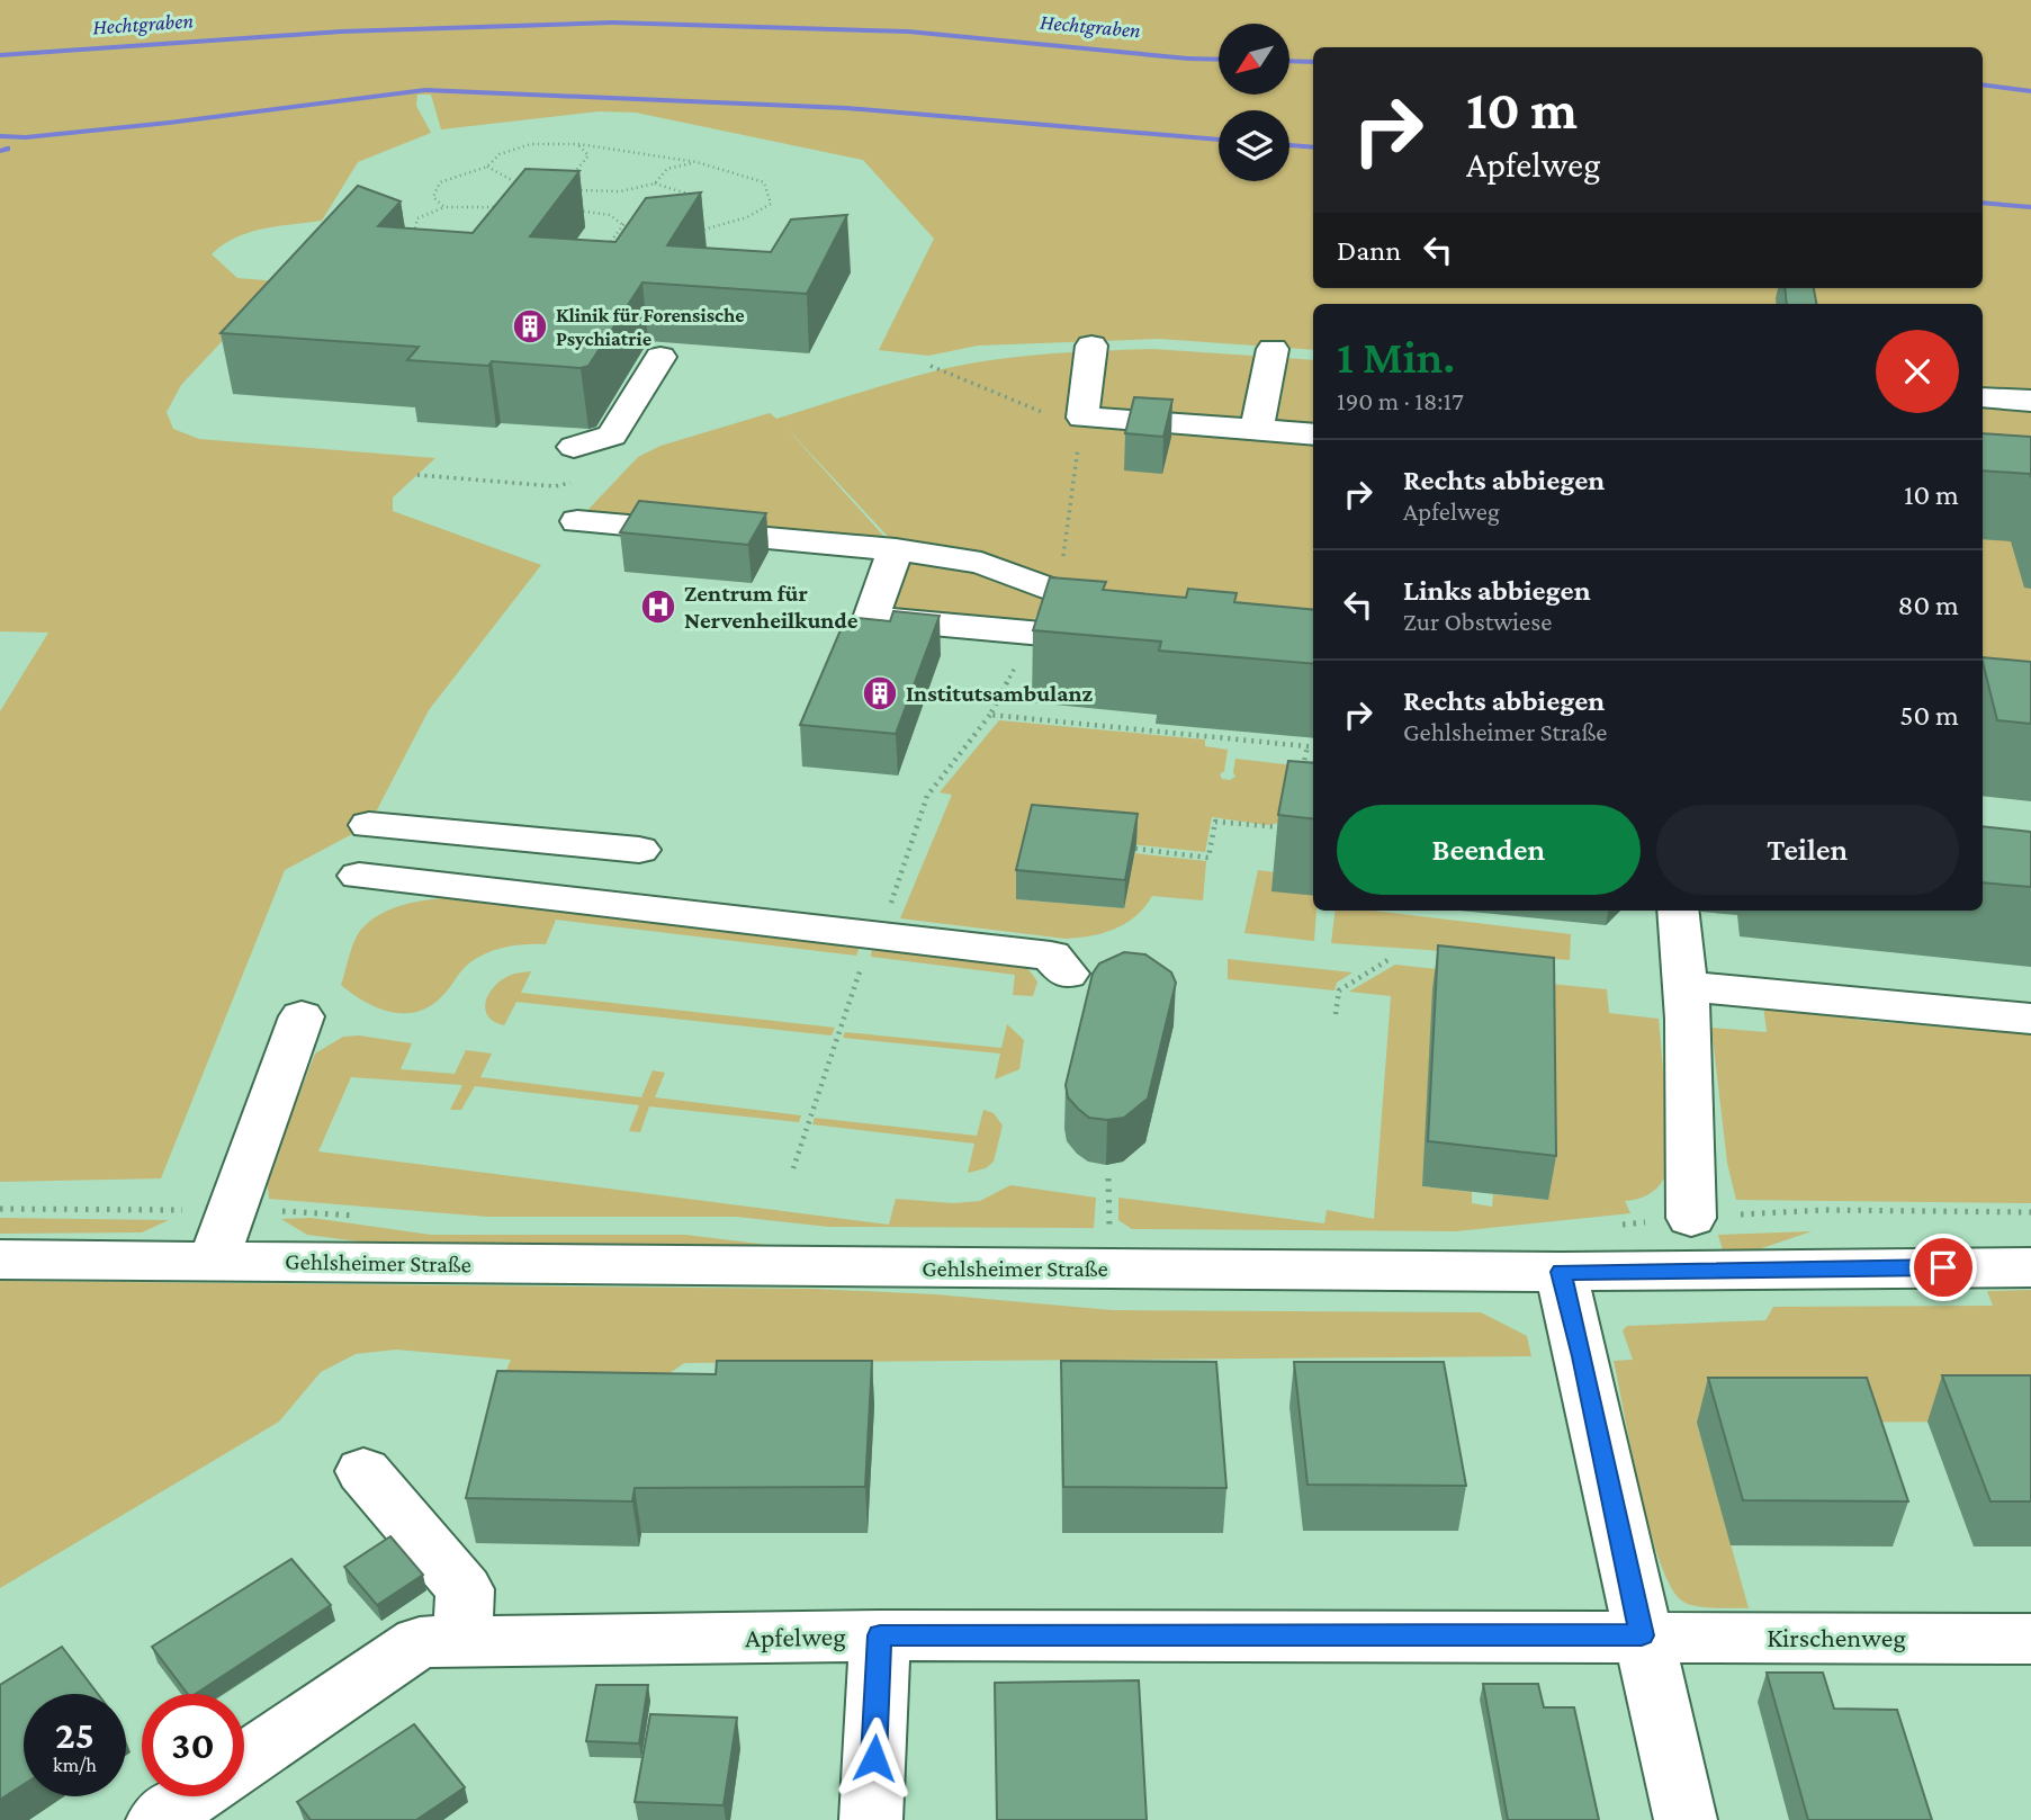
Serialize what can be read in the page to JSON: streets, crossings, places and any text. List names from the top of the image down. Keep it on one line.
{"streets":{"street":["Gehlsheimer Straße","Apfelweg","Kirschenweg"]},"crossings":[["Apfelweg","Kirschenweg"]],"water":["Hechtgraben"],"places":{"building":["Klinik für Forensische Psychiatrie","Institutsambulanz"],"hospital":["Zentrum für Nervenheilkunde"]},"north":"bottom left","page":{"turn":["10 m","Apfelweg"],"then":"Dann","heading":["1 Min.","190 m · 18:17"],"list":[{"name":"Rechts abbiegen","note":"Apfelweg","value":"10 m"},{"name":"Links abbiegen","note":"Zur Obstwiese","value":"80 m"},{"name":"Rechts abbiegen","note":"Gehlsheimer Straße","value":"50 m"}],"buttons":["Beenden","Teilen"],"speed":"25 km/h","limit":"30"}}
